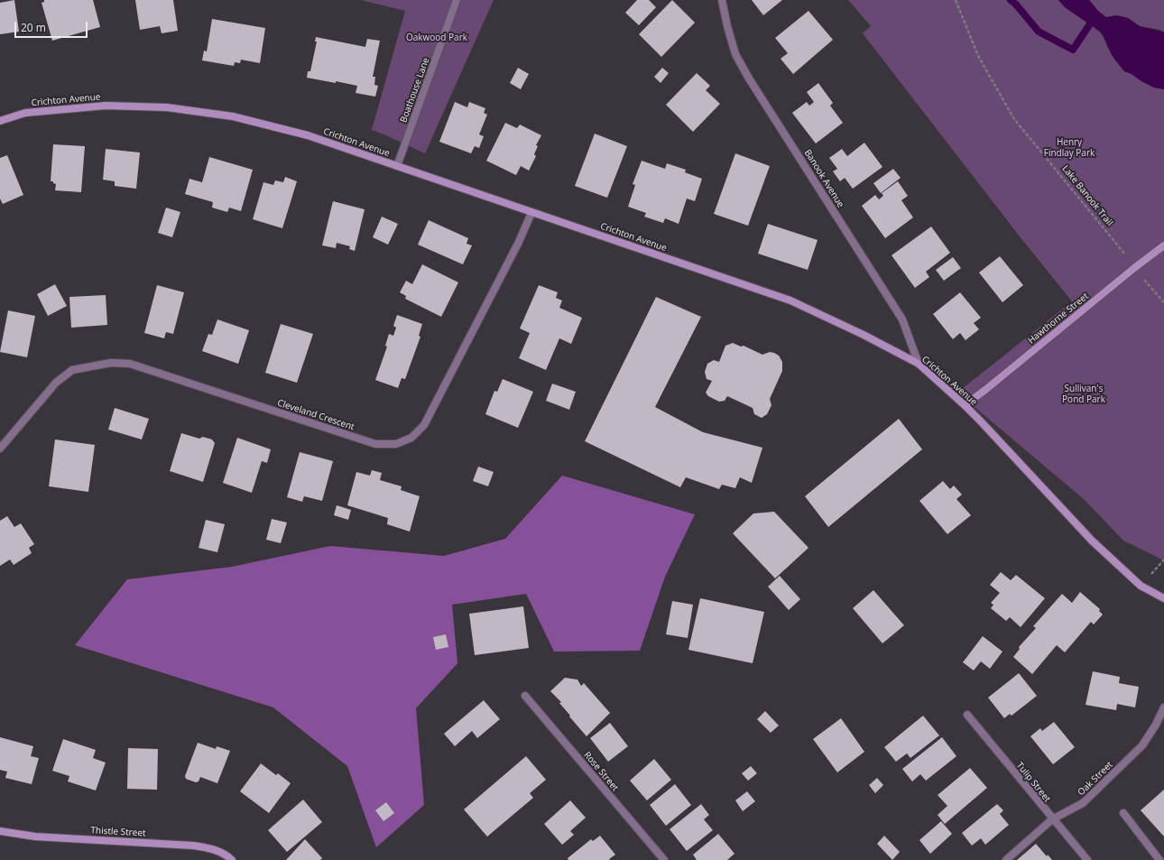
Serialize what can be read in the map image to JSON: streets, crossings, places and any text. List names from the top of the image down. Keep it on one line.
{"streets":{"street":["Boathouse Lane","Crichton Avenue","Banook Avenue","Hawthorne Street","Cleveland Crescent","Rose Street","Oak Street","Tulip Street","Thistle Street"],"path":["Lake Banook Trail"]},"crossings":[["Boathouse Lane","Crichton Avenue"],["Crichton Avenue","Banook Avenue"],["Crichton Avenue","Hawthorne Street"],["Crichton Avenue","Cleveland Crescent"],["Lake Banook Trail","Hawthorne Street"],["Oak Street","Tulip Street"]],"parks":["Oakwood Park","Henry Findlay Park","Sullivan's Pond Park"],"scale_bar":"20 m"}
